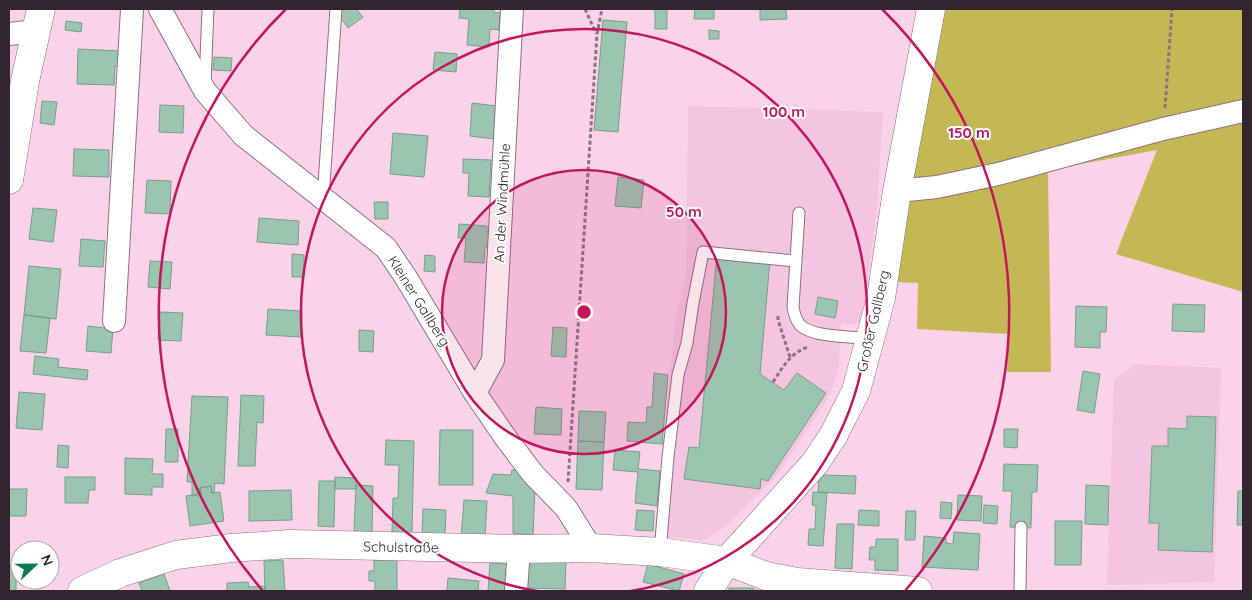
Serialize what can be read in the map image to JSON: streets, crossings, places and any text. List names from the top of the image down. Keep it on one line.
{"streets":{"street":["An der Windmühle","Kleiner Gallberg","Großer Gallberg","Schulstraße"]},"crossings":[["An der Windmühle","Kleiner Gallberg"],["Kleiner Gallberg","Schulstraße"],["Großer Gallberg","Schulstraße"]],"north":"right","rings":["100 m","150 m","50 m"]}
